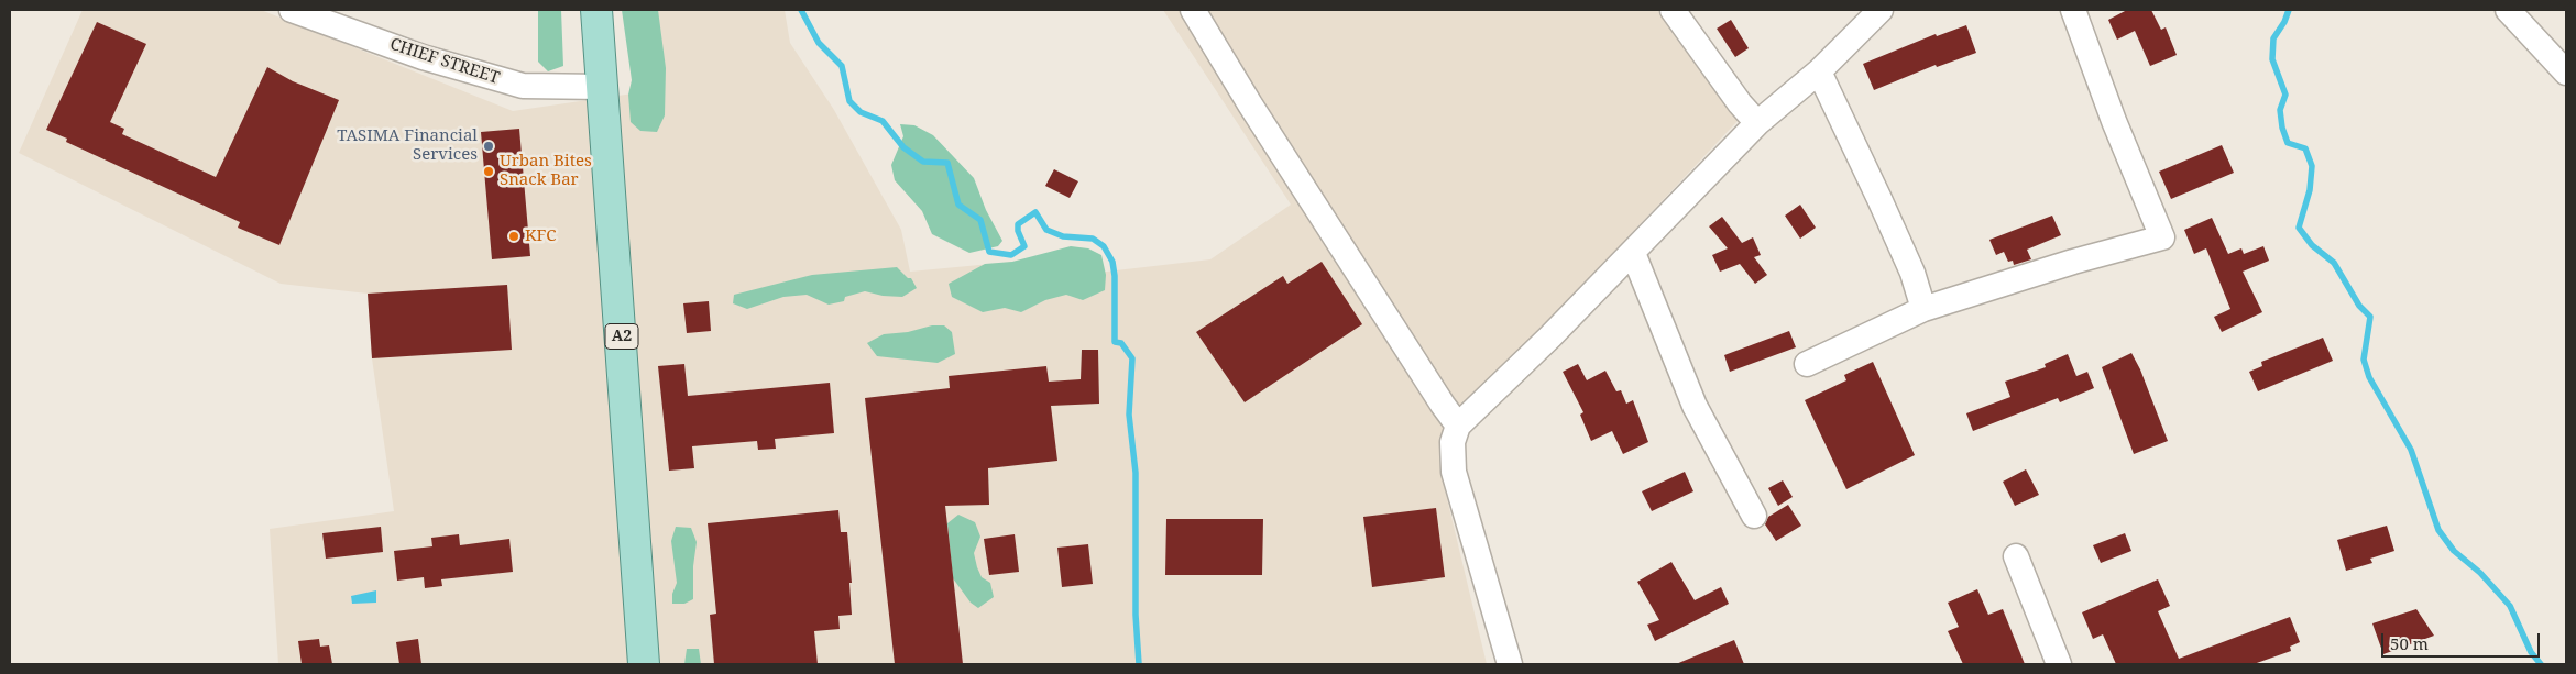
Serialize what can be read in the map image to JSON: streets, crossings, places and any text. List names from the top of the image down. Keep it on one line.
{"streets":{"main road":["A2"],"street":["CHIEF STREET"]},"crossings":[["CHIEF STREET","A2"]],"places":["TASIMA Financial Services","Urban Bites Snack Bar","KFC"],"scale_bar":"50 m"}
